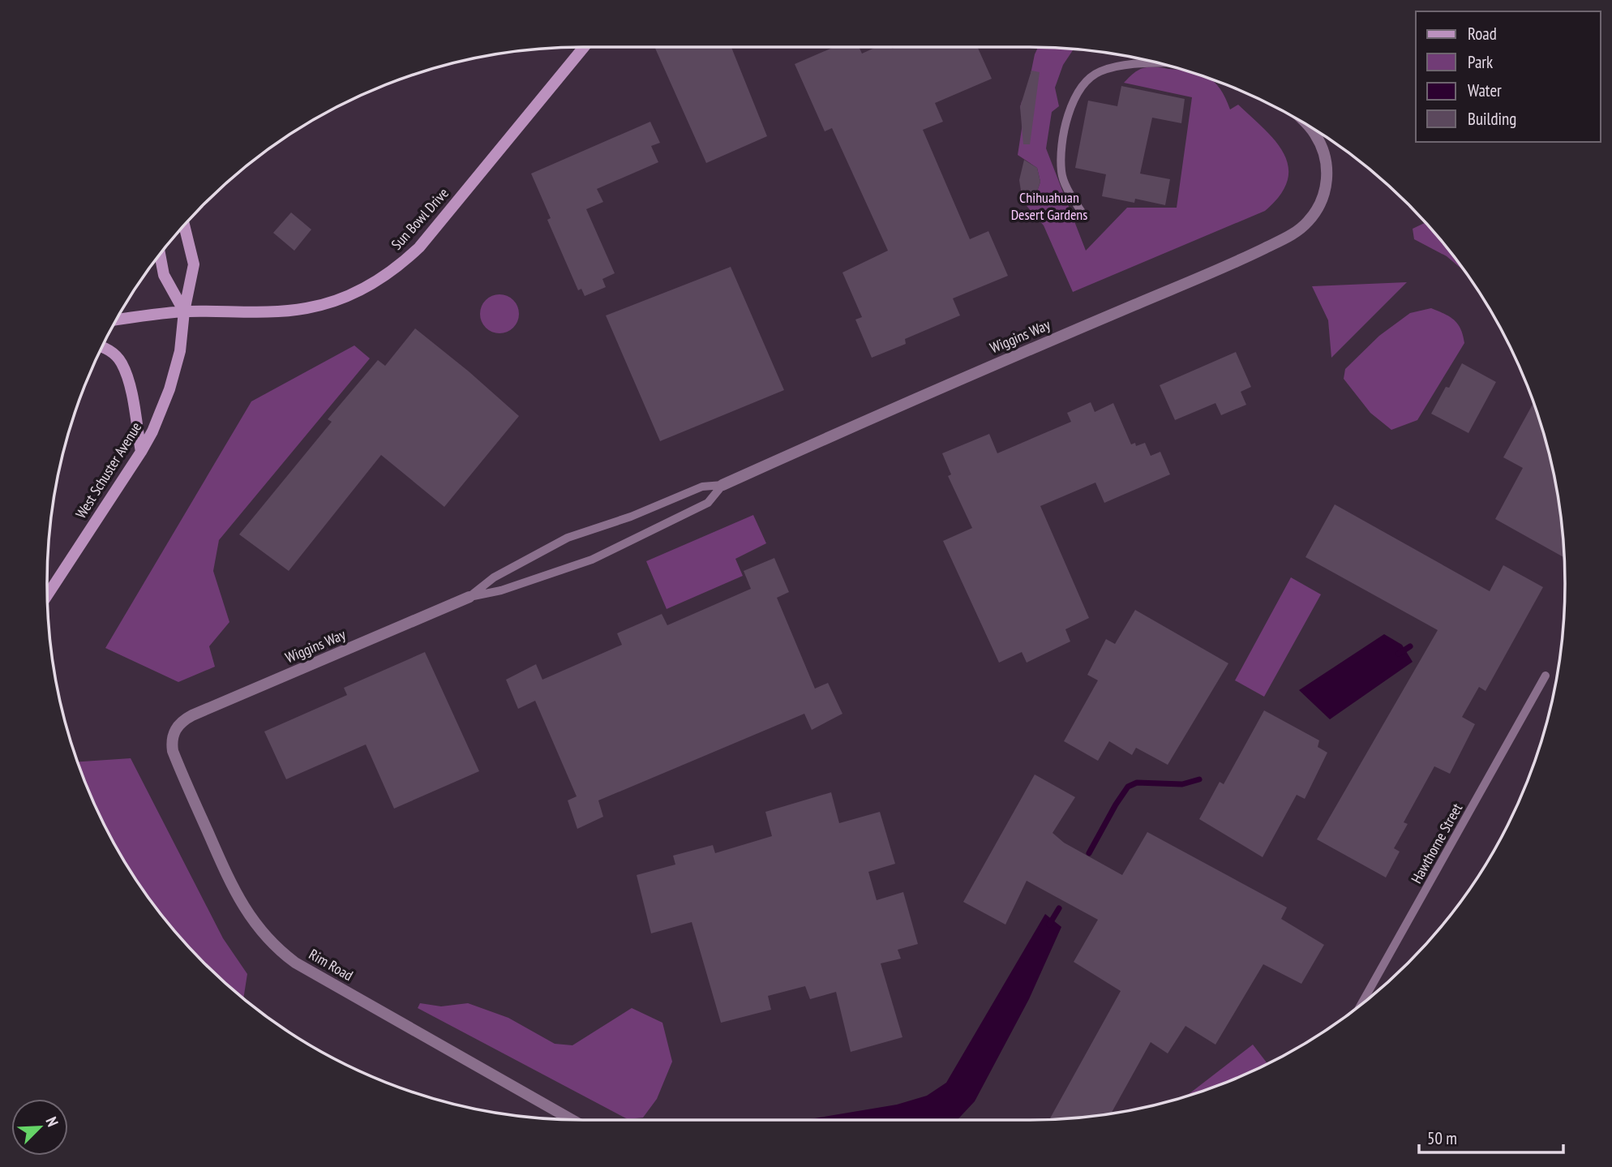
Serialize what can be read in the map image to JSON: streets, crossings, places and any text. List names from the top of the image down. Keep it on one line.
{"streets":{"main road":["Sun Bowl Drive","West Schuster Avenue"],"street":["Wiggins Way","Rim Road"],"lane":["Hawthorne Street"]},"crossings":[["Sun Bowl Drive","West Schuster Avenue"],["Wiggins Way","Rim Road"]],"parks":["Chihuahuan Desert Gardens"],"legend":["Road","Park","Water","Building"],"scale_bar":"50 m","north":"top right"}
